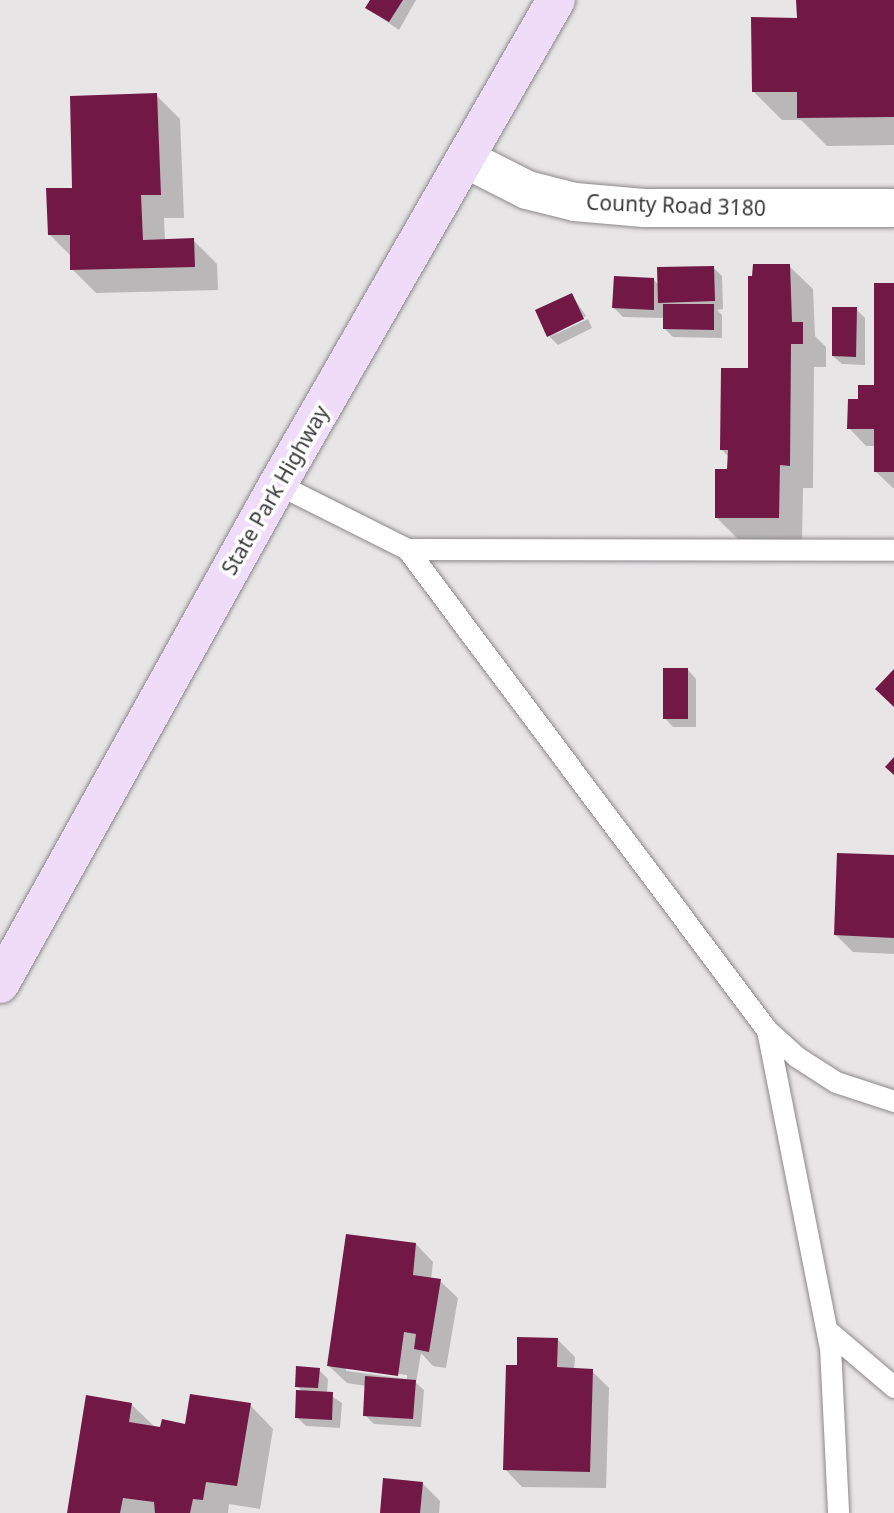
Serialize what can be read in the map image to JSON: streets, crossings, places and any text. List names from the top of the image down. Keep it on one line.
{"streets":{"main road":["State Park Highway"],"street":["County Road 3180"]},"crossings":[["County Road 3180","State Park Highway"]]}
